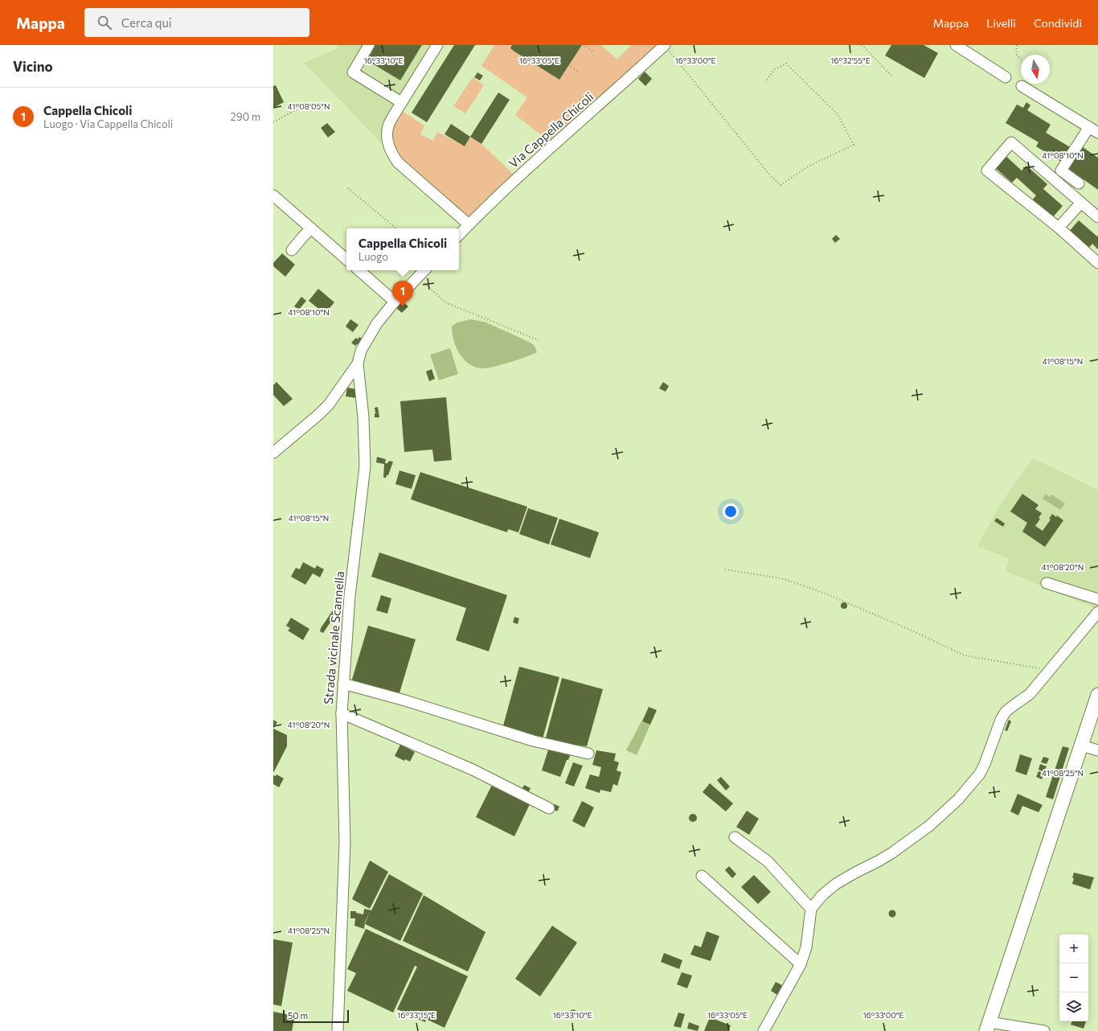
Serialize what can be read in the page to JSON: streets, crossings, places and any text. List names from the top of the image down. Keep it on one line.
{"streets":{"street":["Via Cappella Chicoli","Strada vicinale Scannella"]},"scale_bar":"50 m","north":"bottom","page":{"header":"Mappa","search":"Cerca qui","nav":["Mappa","Livelli","Condividi"],"heading":"Vicino","list":[{"mark":"1","name":"Cappella Chicoli","note":"Luogo · Via Cappella Chicoli","value":"290 m"}],"popup":["Cappella Chicoli","Luogo"],"pins":"1","map_buttons":["+","−"],"scale":"50 m"},"coordinates":["16°33'10\"E","16°33'05\"E","16°33'00\"E","16°32'55\"E","41°08'05\"N","41°08'10\"N","41°08'15\"N","41°08'20\"N","41°08'25\"N","16°33'15\"E"]}
